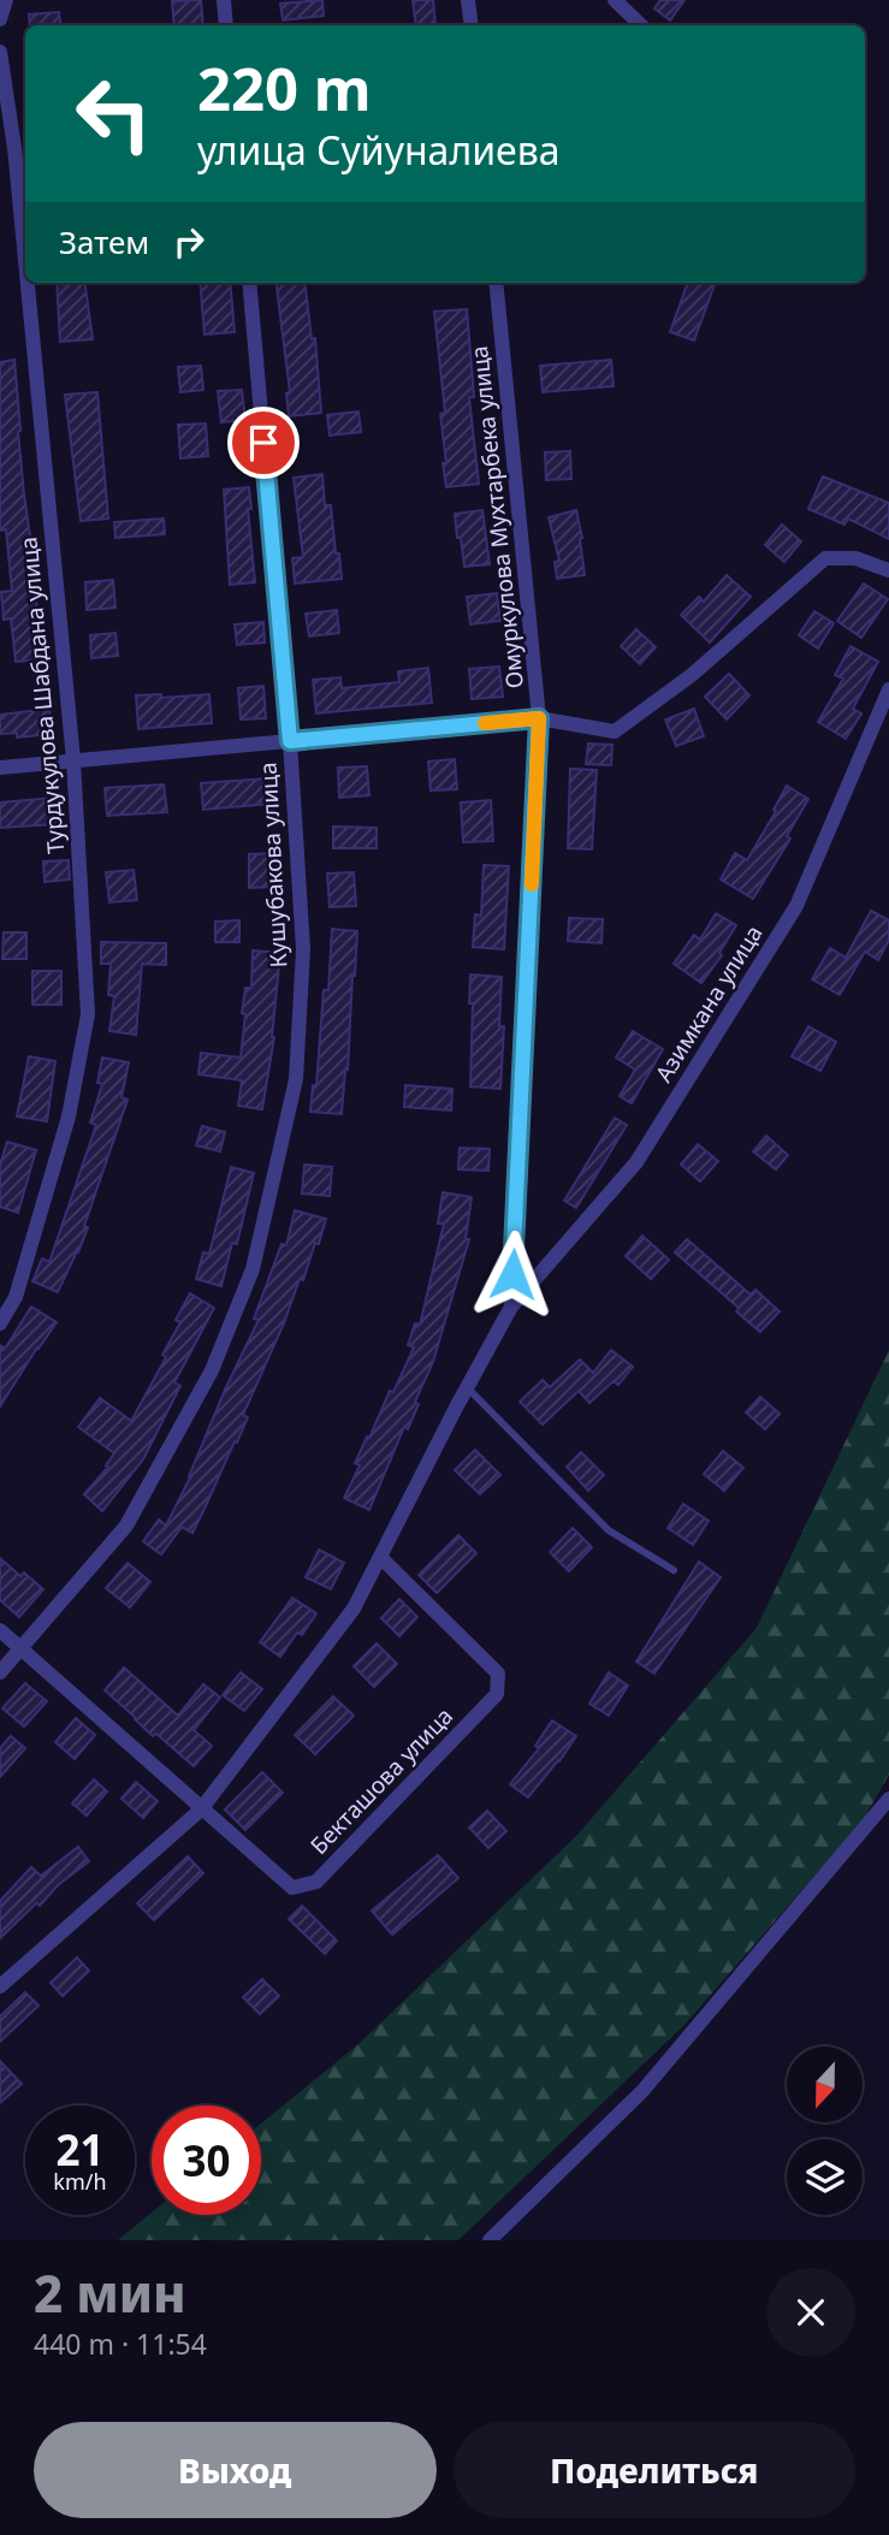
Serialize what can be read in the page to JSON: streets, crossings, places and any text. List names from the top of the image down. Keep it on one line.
{"streets":{"street":["Омуркулова Мухтарбека улица","Турдукулова Шабдана улица","Кушубакова улица","Азимкана улица","Бекташова улица"]},"crossings":[["Омуркулова Мухтарбека улица","Азимкана улица"],["Омуркулова Мухтарбека улица","Бекташова улица"],["Кушубакова улица","Бекташова улица"]],"north":"bottom","page":{"turn":["220 m","улица Суйуналиева"],"then":"Затем","speed":"21 km/h","limit":"30","heading":["2 мин","440 m · 11:54"],"buttons":["Выход","Поделиться"]}}
